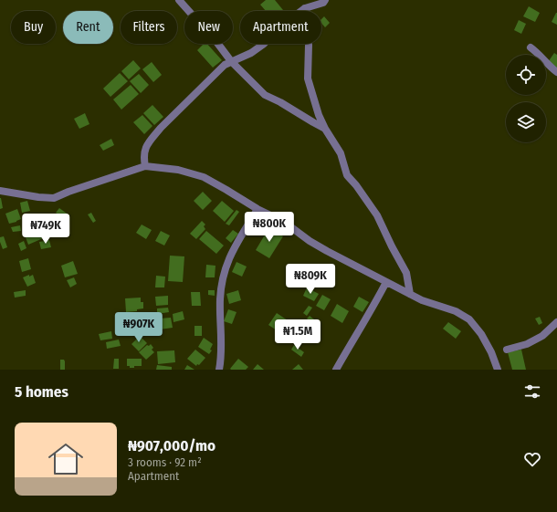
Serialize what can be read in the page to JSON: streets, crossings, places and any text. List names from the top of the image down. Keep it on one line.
{"page":{"chip":["Buy","Rent","Filters","New","Apartment"],"price":["₦800K","₦749K","₦809K","₦907K","₦1.5M"],"heading":"5 homes","list":[{"name":"₦907,000/mo","note":"3 rooms · 92 m² · Apartment"}]}}
